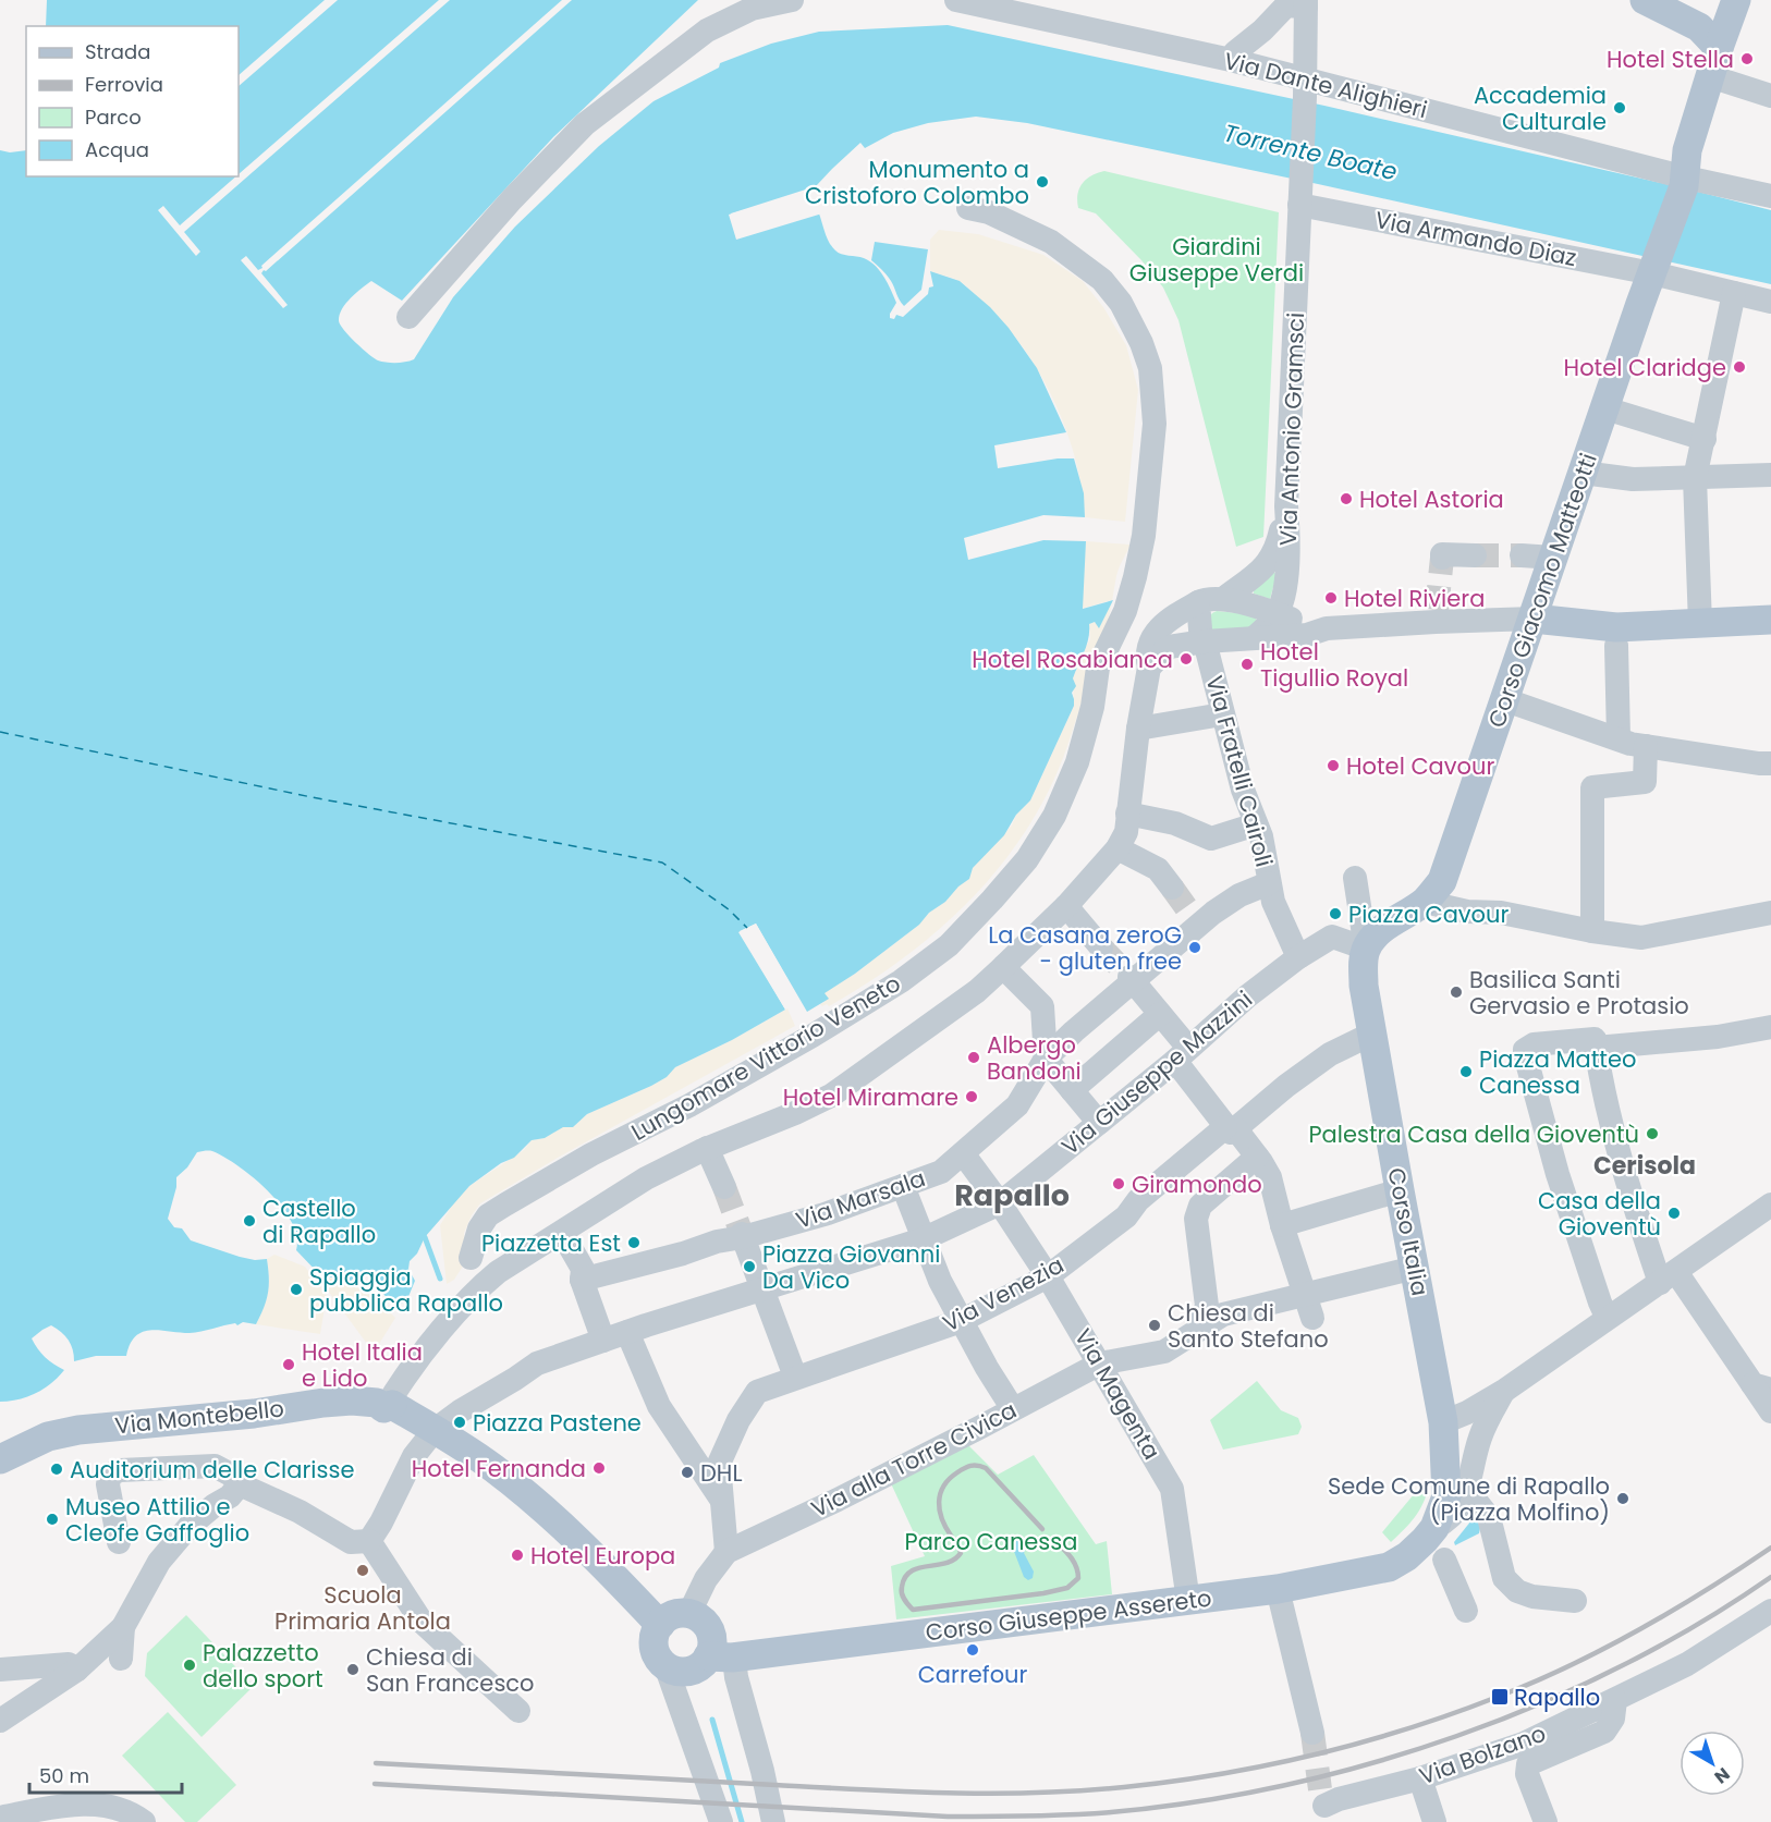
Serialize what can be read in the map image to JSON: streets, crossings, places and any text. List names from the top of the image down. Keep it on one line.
{"streets":{"main road":["Corso Giacomo Matteotti","Corso Italia","Via Montebello","Corso Giuseppe Assereto"],"street":["Via Dante Alighieri","Via Armando Diaz","Via Antonio Gramsci","Via Fratelli Cairoli","Lungomare Vittorio Veneto","Via Giuseppe Mazzini","Via Marsala","Via Venezia","Via Magenta","Via alla Torre Civica","Via Bolzano"]},"crossings":[["Via Dante Alighieri","Via Antonio Gramsci"],["Via Dante Alighieri","Corso Giacomo Matteotti"],["Via Armando Diaz","Via Antonio Gramsci"],["Via Armando Diaz","Corso Giacomo Matteotti"],["Via Fratelli Cairoli","Lungomare Vittorio Veneto"],["Via Fratelli Cairoli","Via Giuseppe Mazzini"],["Via Fratelli Cairoli","Via Marsala"],["Lungomare Vittorio Veneto","Via Montebello"],["Via Giuseppe Mazzini","Corso Italia"],["Via Giuseppe Mazzini","Via Magenta"],["Via Marsala","Via Magenta"],["Corso Italia","Via alla Torre Civica"],["Corso Italia","Corso Giuseppe Assereto"],["Via Venezia","Via Magenta"],["Via Venezia","Via alla Torre Civica"],["Via Magenta","Via alla Torre Civica"],["Via Magenta","Corso Giuseppe Assereto"]],"districts":["Cerisola","Rapallo"],"water":["Torrente Boate"],"parks":["Giardini Giuseppe Verdi","Parco Canessa"],"places":{"other":["Hotel Stella","Accademia Culturale","Monumento a Cristoforo Colombo","Hotel Claridge","Hotel Astoria","Hotel Riviera","Hotel Rosabianca","Hotel Tigullio Royal","Hotel Cavour","Piazza Cavour","La Casana zeroG - gluten free","Basilica Santi Gervasio e Protasio","Albergo Bandoni","Piazza Matteo Canessa","Hotel Miramare","Palestra Casa della Gioventù","Giramondo","Casa della Gioventù","Castello di Rapallo","Piazzetta Est","Piazza Giovanni Da Vico","Spiaggia pubblica Rapallo","Chiesa di Santo Stefano","Hotel Italia e Lido","Piazza Pastene","Hotel Fernanda","Auditorium delle Clarisse","DHL","Sede Comune di Rapallo (Piazza Molfino)","Museo Attilio e Cleofe Gaffoglio","Hotel Europa","Scuola Primaria Antola","Carrefour","Palazzetto dello sport","Chiesa di San Francesco"],"transit":["Rapallo"]},"legend":["Strada","Ferrovia","Parco","Acqua"],"scale_bar":"50 m","north":"bottom right"}
